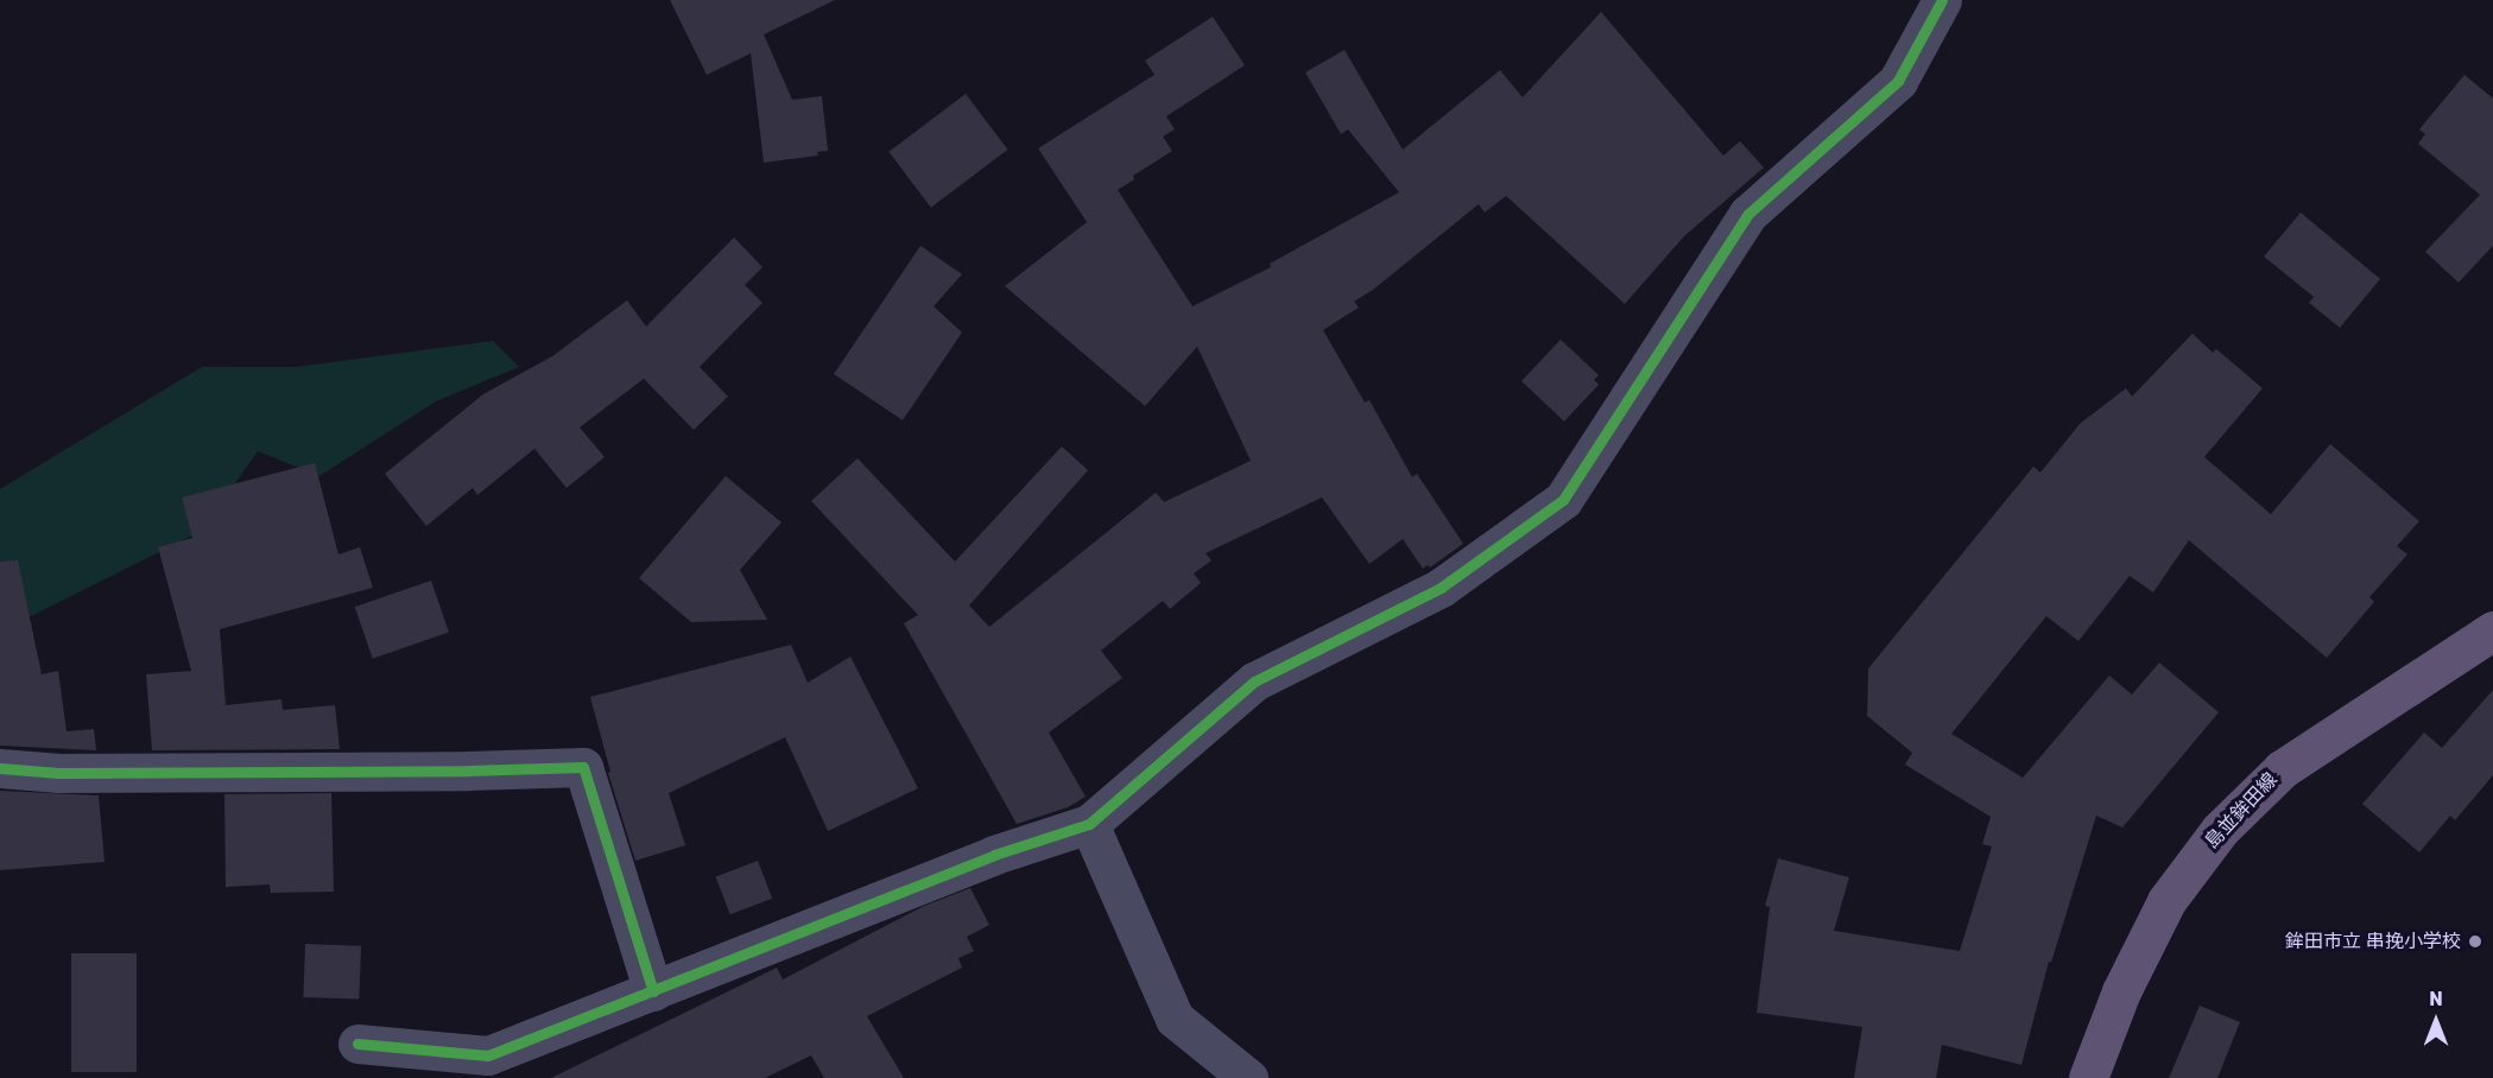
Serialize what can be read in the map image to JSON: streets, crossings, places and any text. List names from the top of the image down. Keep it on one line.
{"streets":{"main road":["島並鉾田線"]},"places":["鉾田市立 串挽小学校"],"north":"top"}
